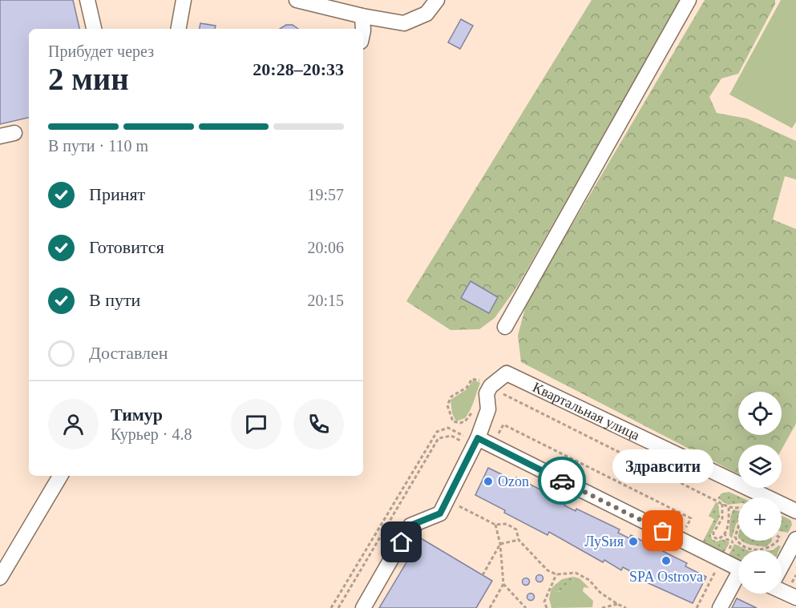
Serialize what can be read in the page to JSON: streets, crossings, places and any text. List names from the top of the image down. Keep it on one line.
{"streets":{"street":["Квартальная улица"]},"places":["Ozon","Здравсити","ЛуSия","SPA Ostrova"],"page":{"heading":["2 мин","Прибудет через","20:28–20:33"],"panel":["Тимур","Курьер · 4.8"],"bar":"В пути · 110 m","list":[["Принят","19:57"],["Готовится","20:06"],["В пути","20:15"],"Доставлен"],"map_buttons":["+","−"],"bubble":"Здравсити"}}
